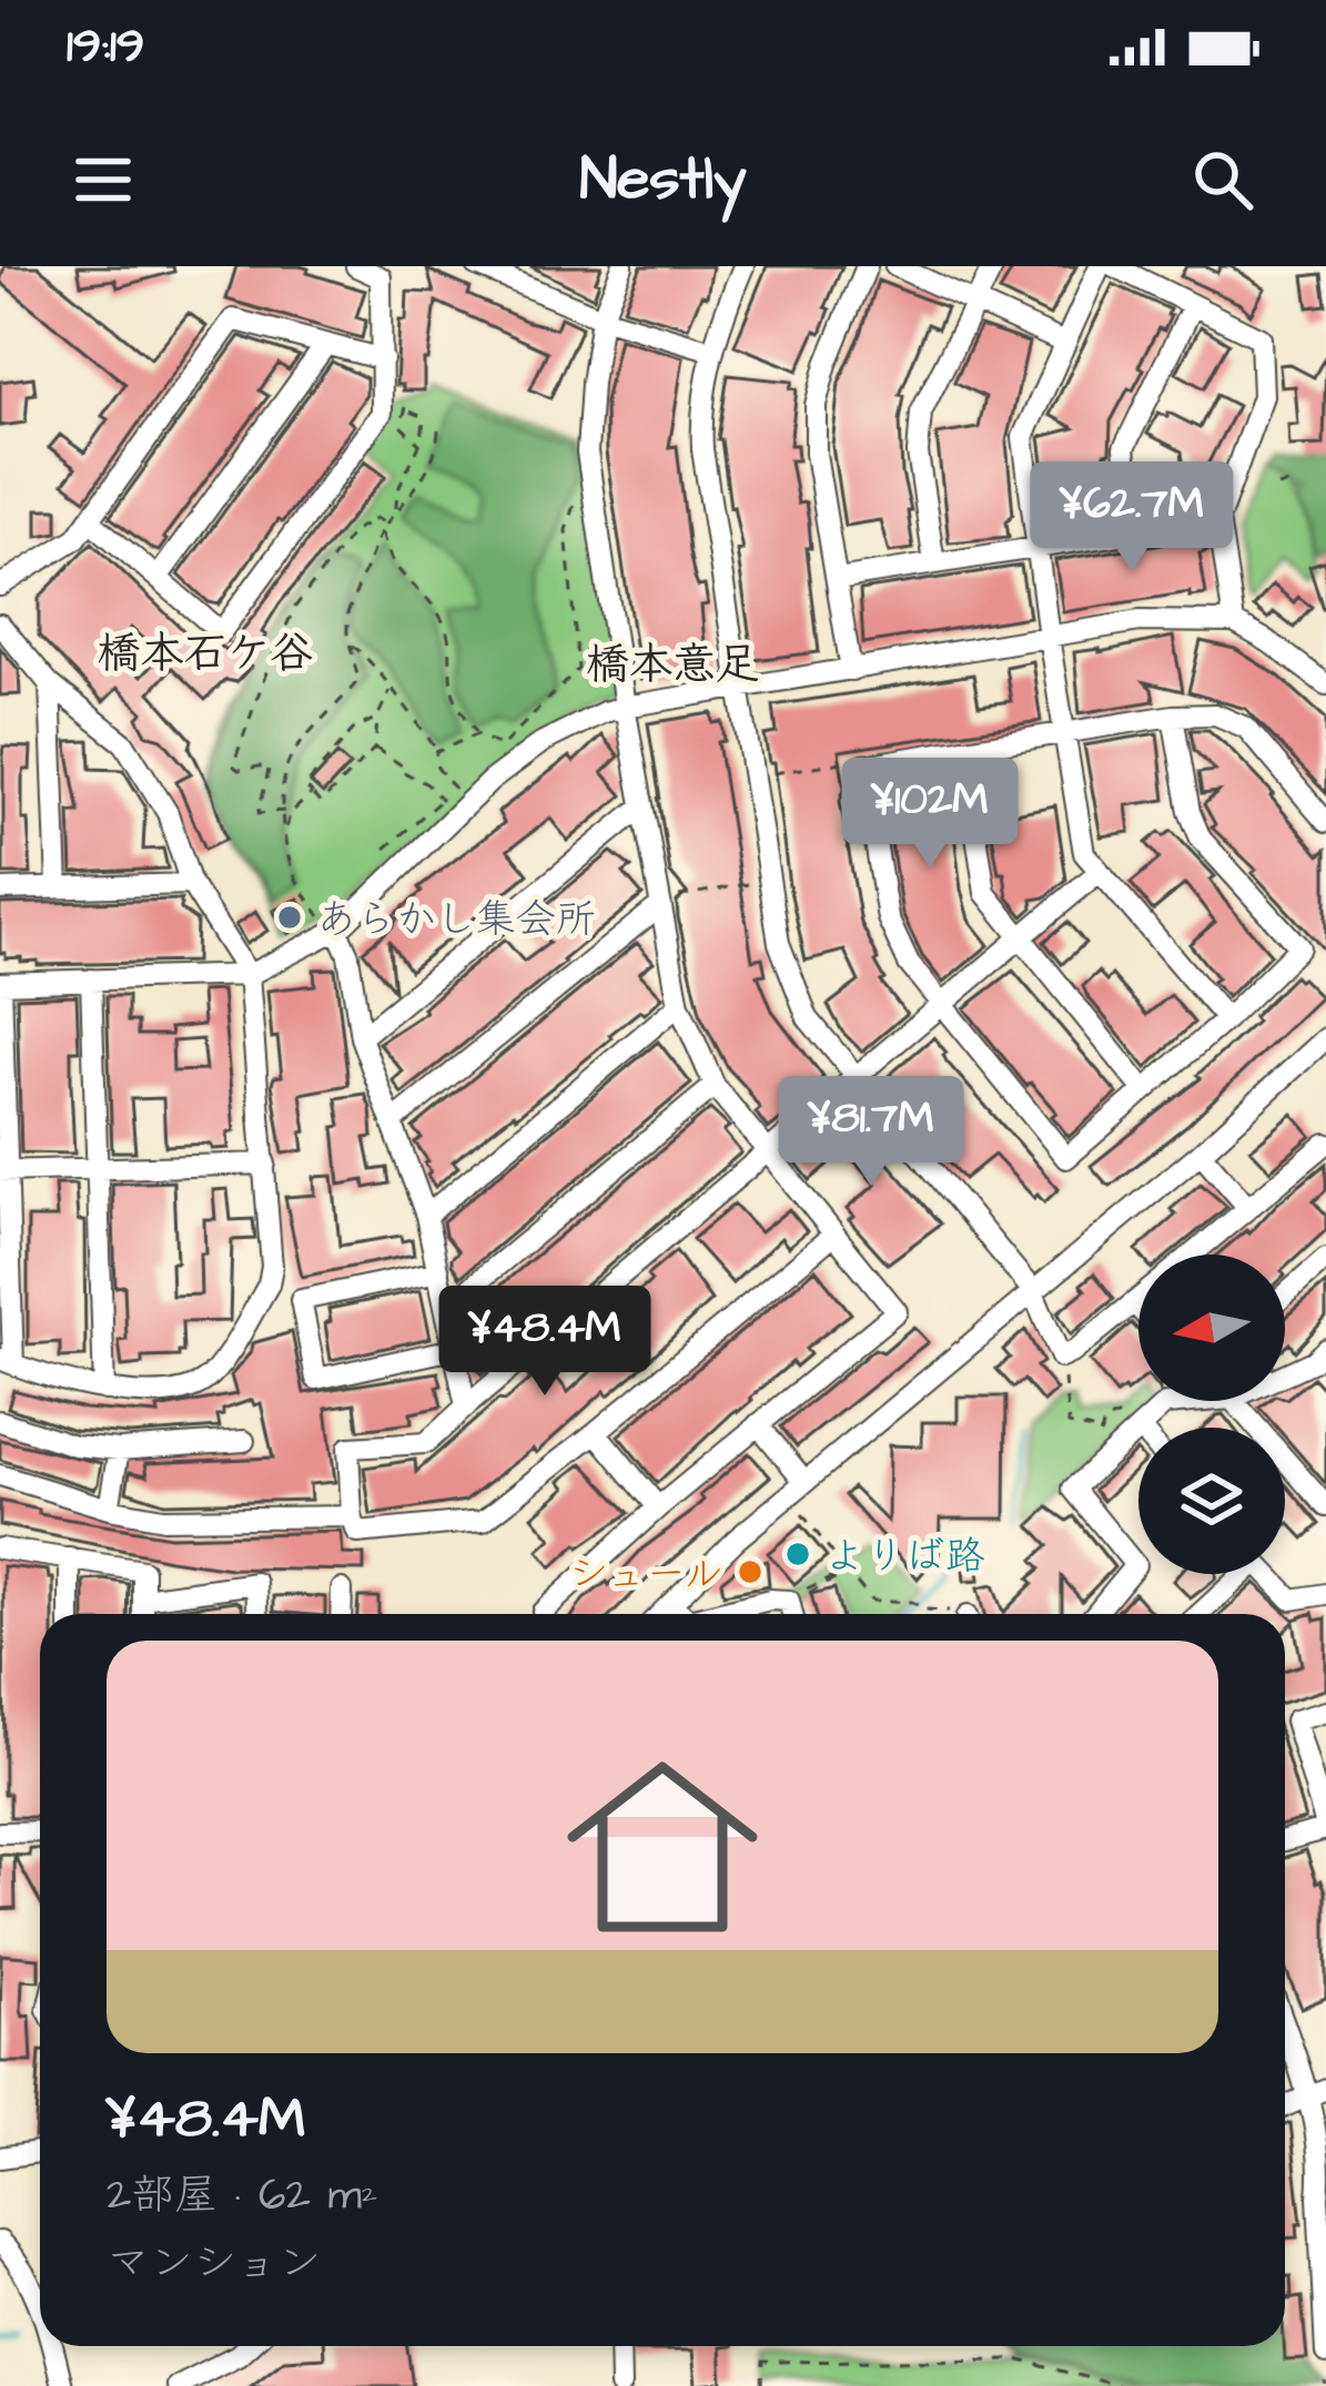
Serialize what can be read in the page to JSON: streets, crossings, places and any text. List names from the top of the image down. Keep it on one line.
{"districts":["橋本石ケ谷","橋本意足"],"places":["あらかし集会所","よりば路","シュール"],"north":"left","page":{"status":"19:19","header":"Nestly","price":["¥62.7M","¥102M","¥81.7M","¥48.4M"],"list":[{"name":"¥48.4M","note":"2部屋 · 62 m² · マンション"}]}}
